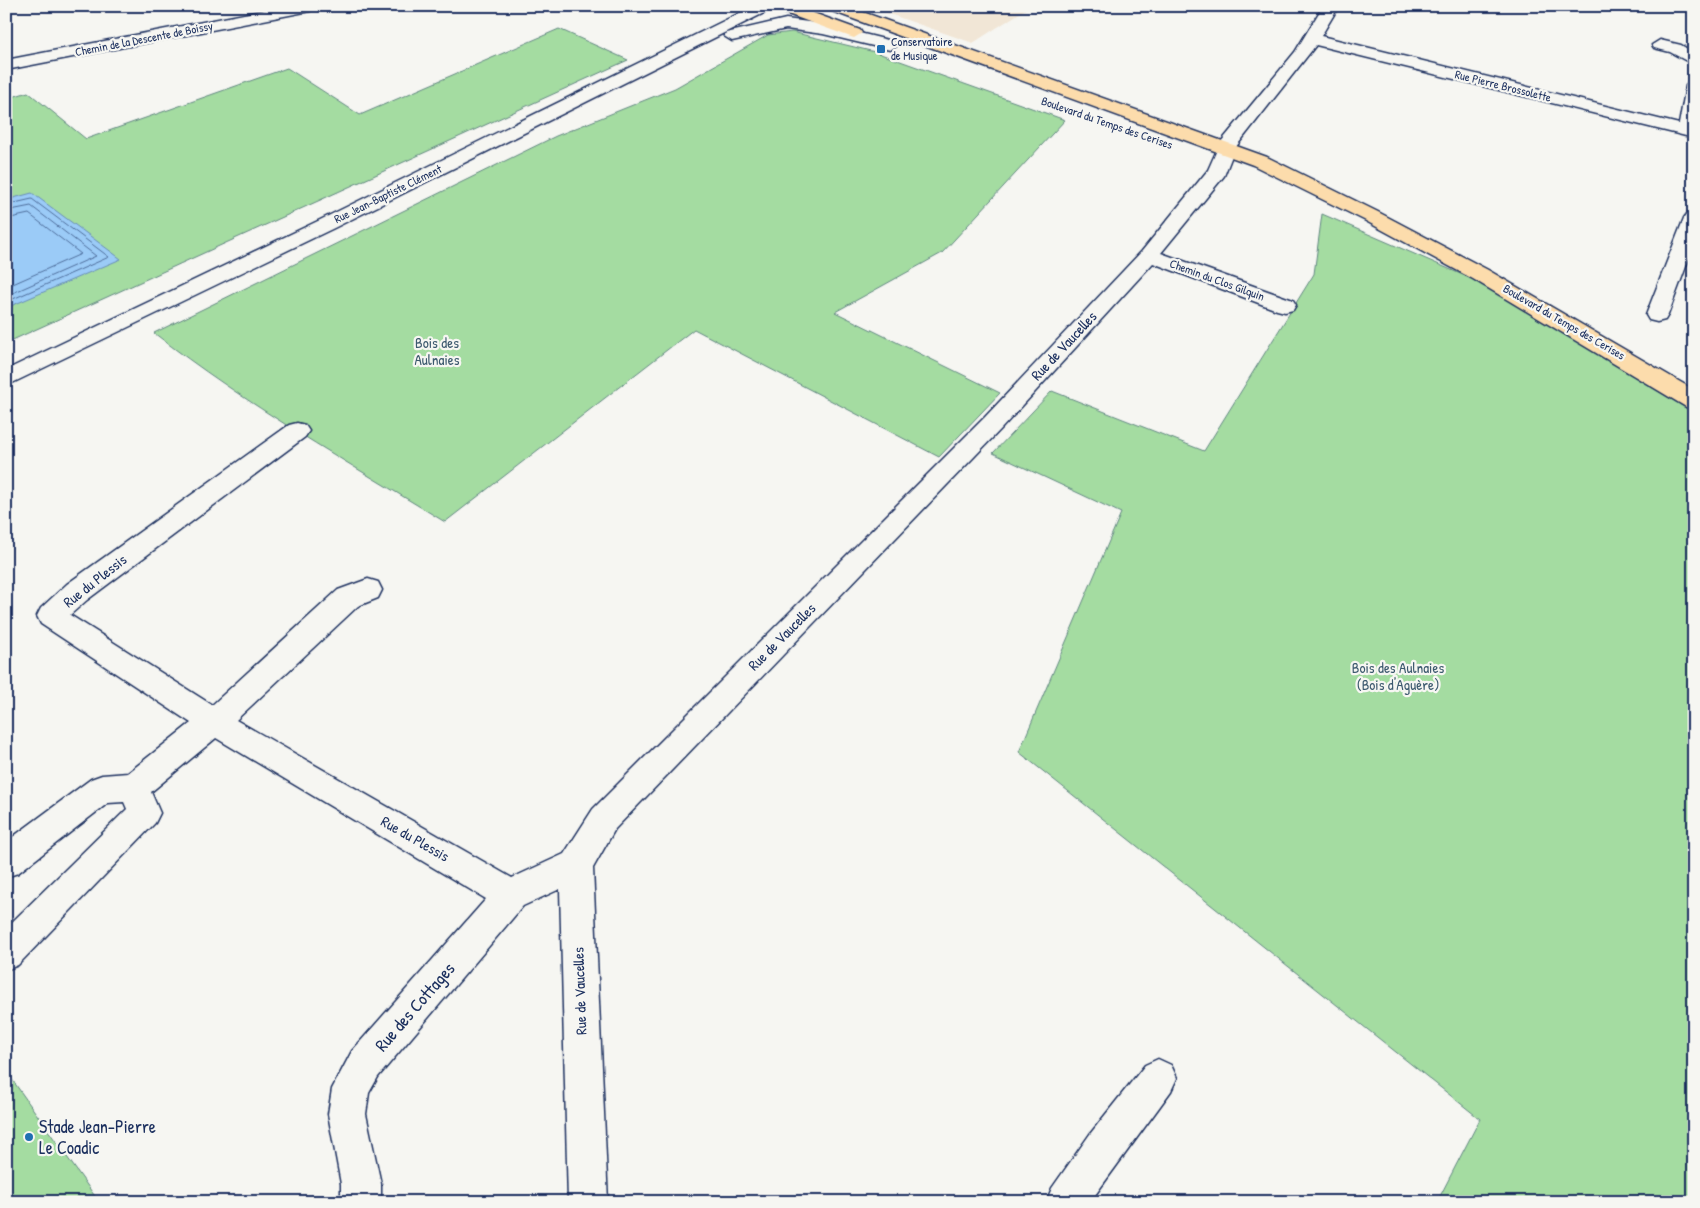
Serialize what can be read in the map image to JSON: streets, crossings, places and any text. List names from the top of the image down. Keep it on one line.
{"streets":{"main road":["Boulevard du Temps des Cerises"],"street":["Chemin de la Descente de Boissy","Rue Pierre Brossolette","Rue Jean-Baptiste Clément","Chemin du Clos Gilquin","Rue de Vaucelles","Rue du Plessis","Rue des Cottages"]},"crossings":[["Rue Pierre Brossolette","Rue de Vaucelles"],["Boulevard du Temps des Cerises","Rue de Vaucelles"],["Chemin du Clos Gilquin","Rue de Vaucelles"],["Rue de Vaucelles","Rue des Cottages"],["Rue du Plessis","Rue des Cottages"]],"parks":["Bois des Aulnaies","Bois des Aulnaies (Bois d'Aguère)"],"places":{"transit":["Conservatoire de Musique"],"other":["Stade Jean-Pierre Le Coadic"]}}
